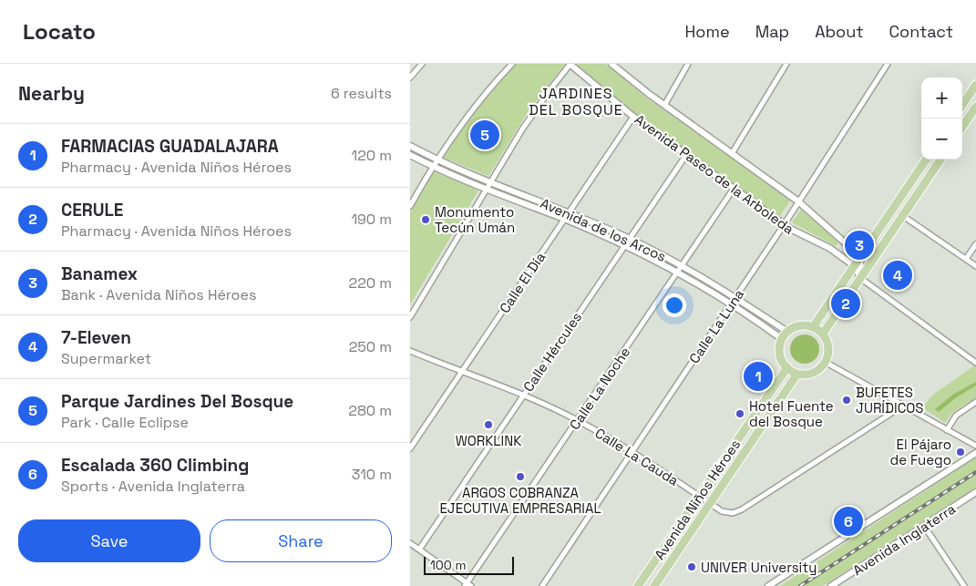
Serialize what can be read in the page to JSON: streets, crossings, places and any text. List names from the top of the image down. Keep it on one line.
{"streets":{"main road":["Avenida Niños Héroes"],"street":["Avenida Paseo de la Arboleda","Avenida de los Arcos","Calle El Día","Calle La Luna","Calle Hércules","Calle La Noche","Calle La Cauda","Avenida Inglaterra"]},"crossings":[["Avenida Paseo de la Arboleda","Calle El Día"],["Avenida Paseo de la Arboleda","Calle La Luna"],["Avenida Paseo de la Arboleda","Calle Hércules"],["Avenida Paseo de la Arboleda","Calle La Noche"],["Avenida de los Arcos","Calle El Día"],["Avenida de los Arcos","Calle La Luna"],["Avenida de los Arcos","Calle Hércules"],["Avenida de los Arcos","Calle La Noche"],["Avenida de los Arcos","Avenida Niños Héroes"],["Calle El Día","Calle La Cauda"],["Calle La Luna","Calle La Cauda"],["Calle Hércules","Calle La Cauda"],["Calle La Noche","Calle La Cauda"],["Calle La Cauda","Avenida Niños Héroes"]],"districts":["JARDINES DEL BOSQUE"],"places":["Monumento Tecún Umán","BUFETES JURÍDICOS","Hotel Fuente del Bosque","WORKLINK","El Pájaro de Fuego","ARGOS COBRANZA EJECUTIVA EMPRESARIAL","UNIVER University"],"scale_bar":"100 m","page":{"header":"Locato","nav":["Home","Map","About","Contact"],"heading":["Nearby","6 results"],"map_buttons":["+","−"],"pins":["5","3","4","2","1","6"],"list":[{"mark":"1","name":"FARMACIAS GUADALAJARA","note":"Pharmacy · Avenida Niños Héroes","value":"120 m"},{"mark":"2","name":"CERULE","note":"Pharmacy · Avenida Niños Héroes","value":"190 m"},{"mark":"3","name":"Banamex","note":"Bank · Avenida Niños Héroes","value":"220 m"},{"mark":"4","name":"7-Eleven","note":"Supermarket","value":"250 m"},{"mark":"5","name":"Parque Jardines Del Bosque","note":"Park · Calle Eclipse","value":"280 m"},{"mark":"6","name":"Escalada 360 Climbing","note":"Sports · Avenida Inglaterra","value":"310 m"}],"buttons":["Save","Share"],"scale":"100 m"}}
